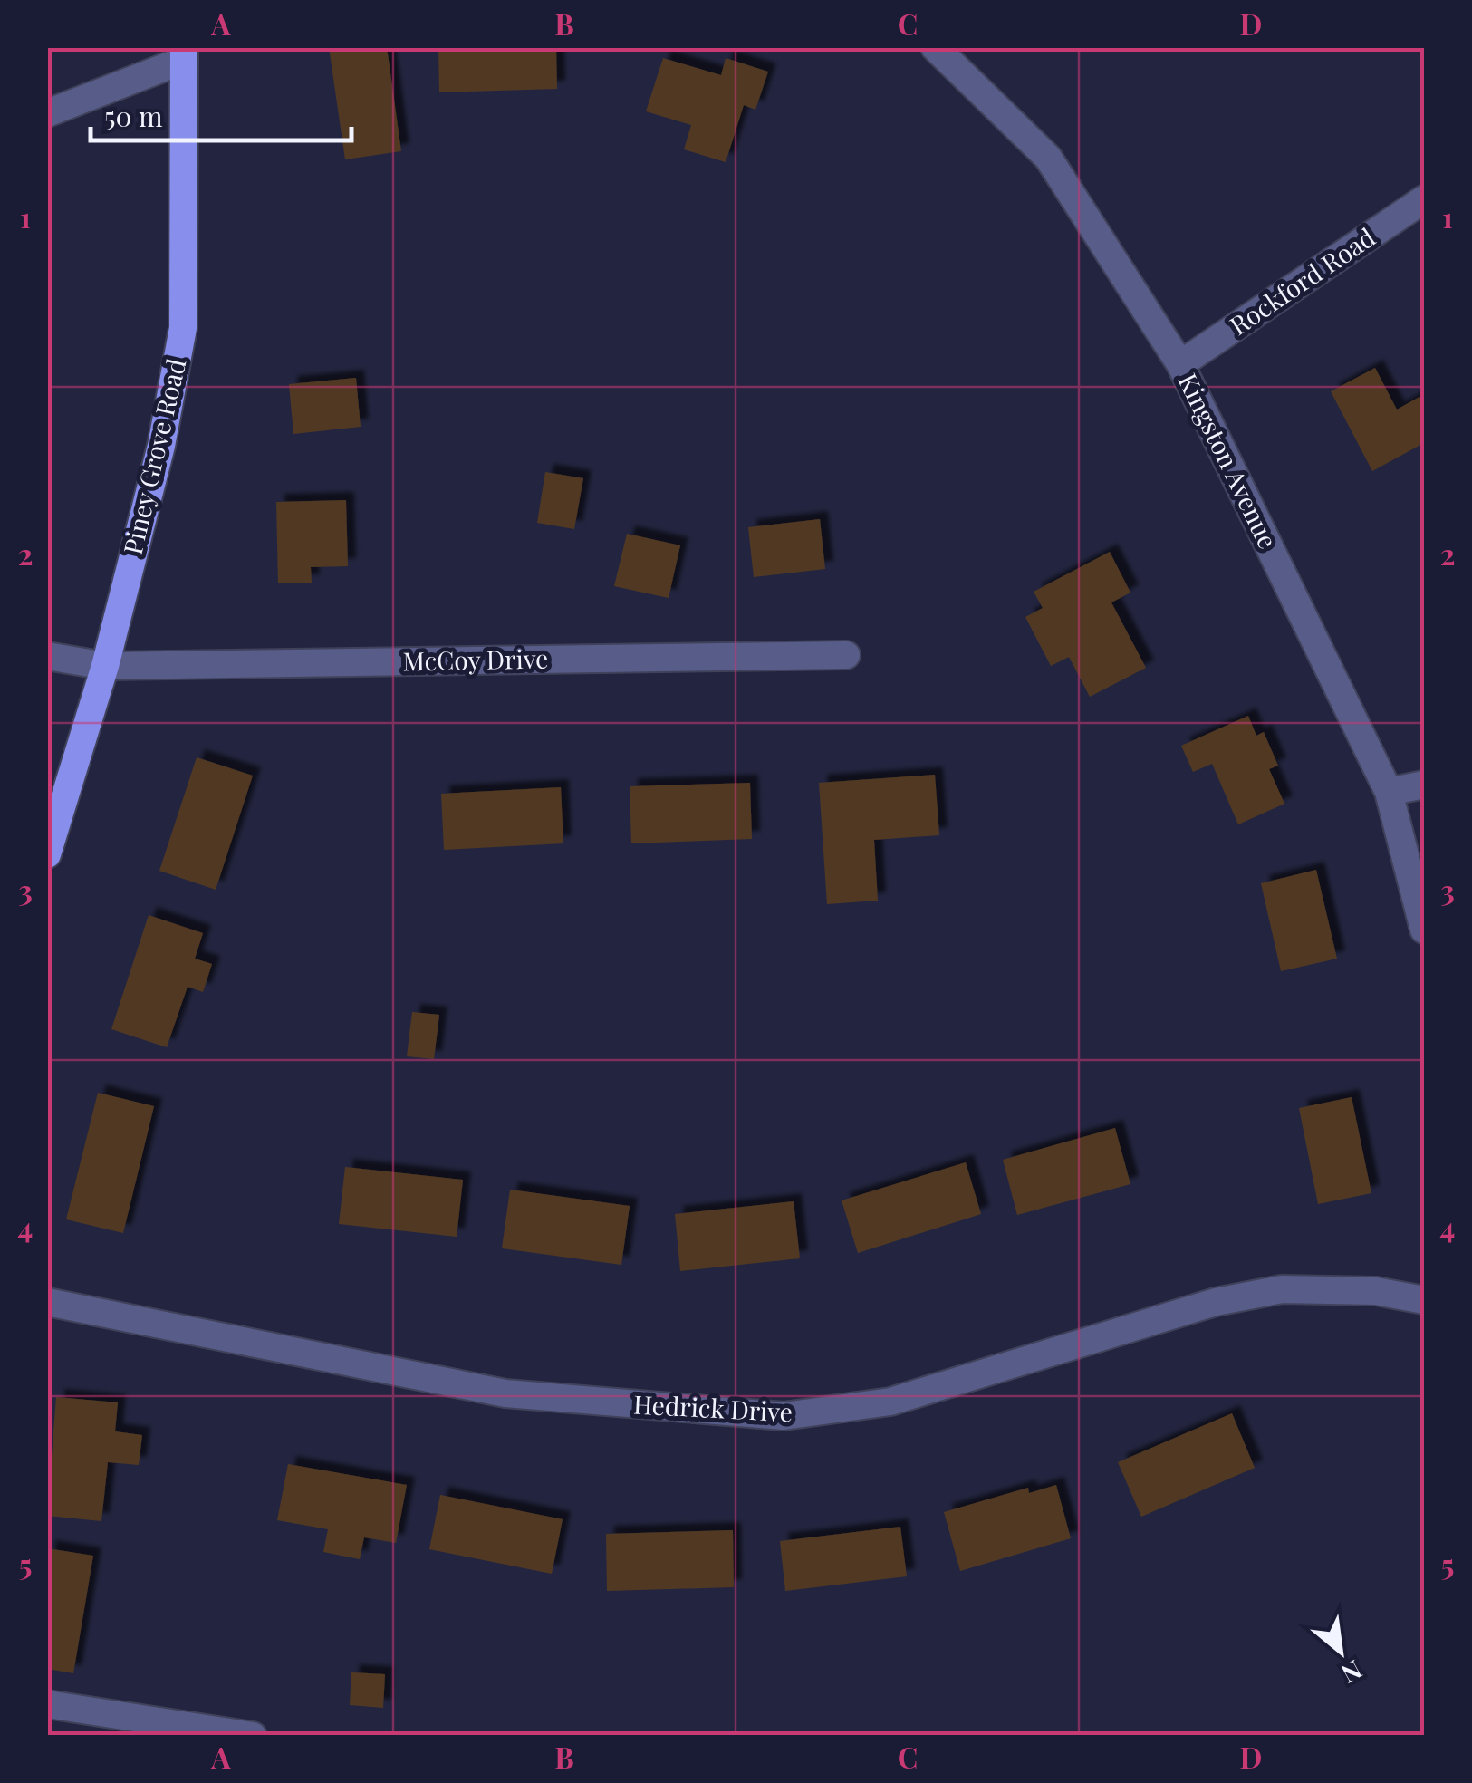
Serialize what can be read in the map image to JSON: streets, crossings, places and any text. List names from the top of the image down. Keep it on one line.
{"streets":{"main road":["Piney Grove Road"],"street":["Rockford Road","Kingston Avenue","McCoy Drive","Hedrick Drive"]},"crossings":[["Rockford Road","Kingston Avenue"],["Piney Grove Road","McCoy Drive"]],"scale_bar":"50 m","north":"bottom right","grid":{"columns":["A","B","C","D"],"rows":["1","2","3","4","5"]}}
